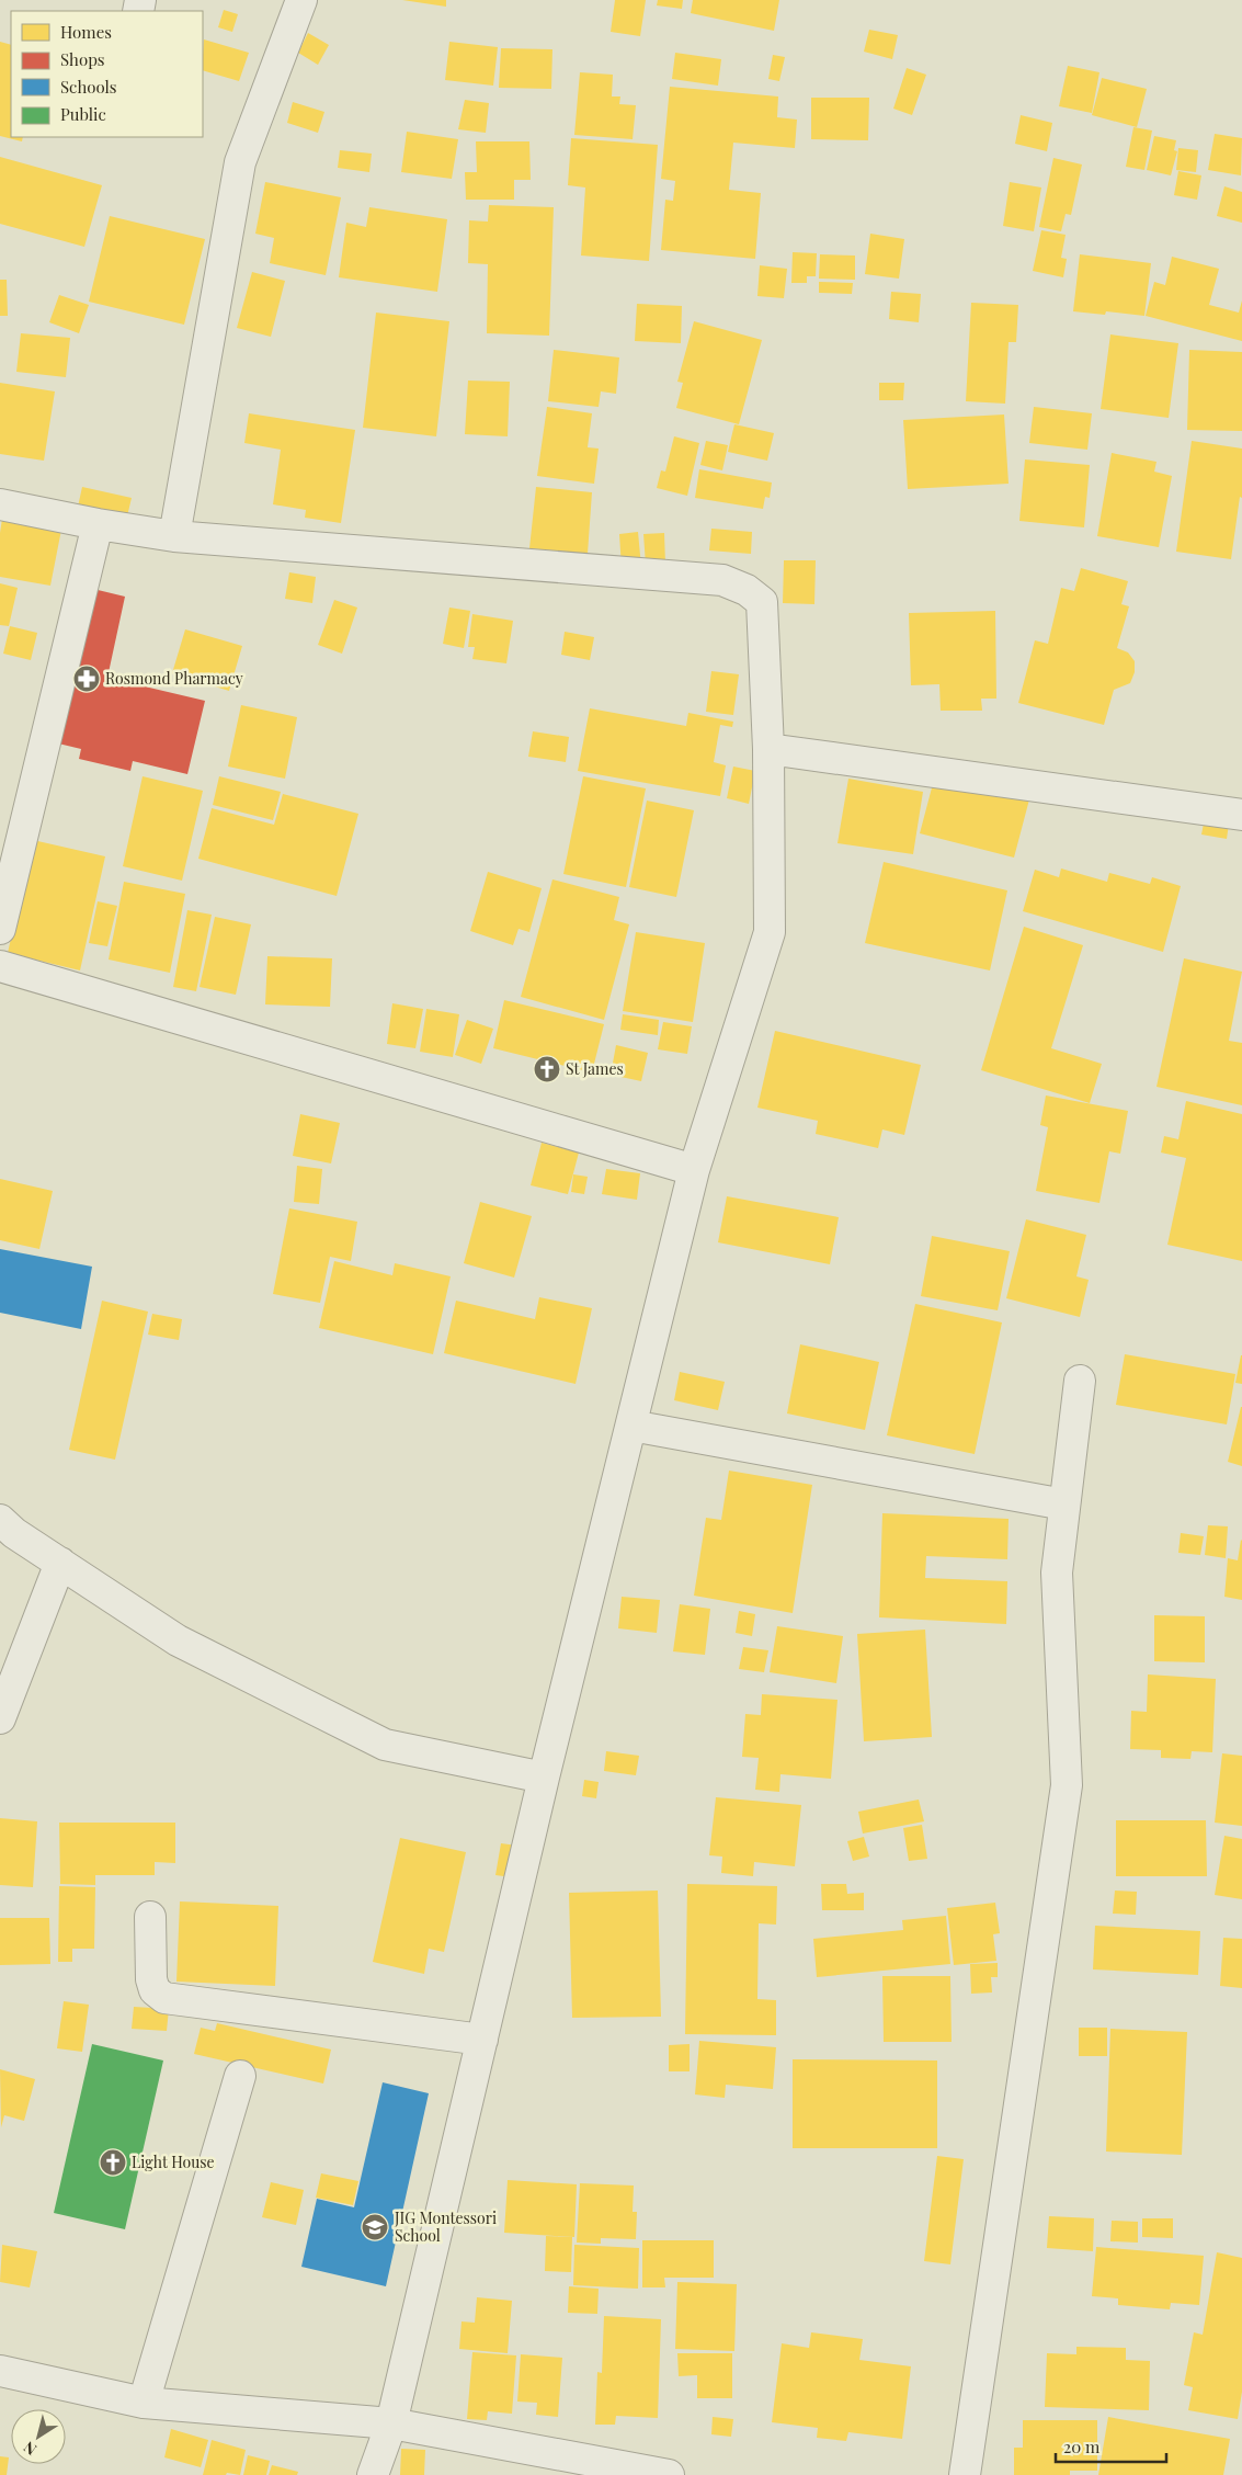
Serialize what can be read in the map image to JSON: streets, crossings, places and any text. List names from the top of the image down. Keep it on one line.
{"places":{"pharmacy":["Rosmond Pharmacy"],"church":["St James","Light House"],"school or university":["JIG Montessori School"]},"legend":["Homes","Shops","Schools","Public"],"scale_bar":"20 m","north":"bottom left"}
